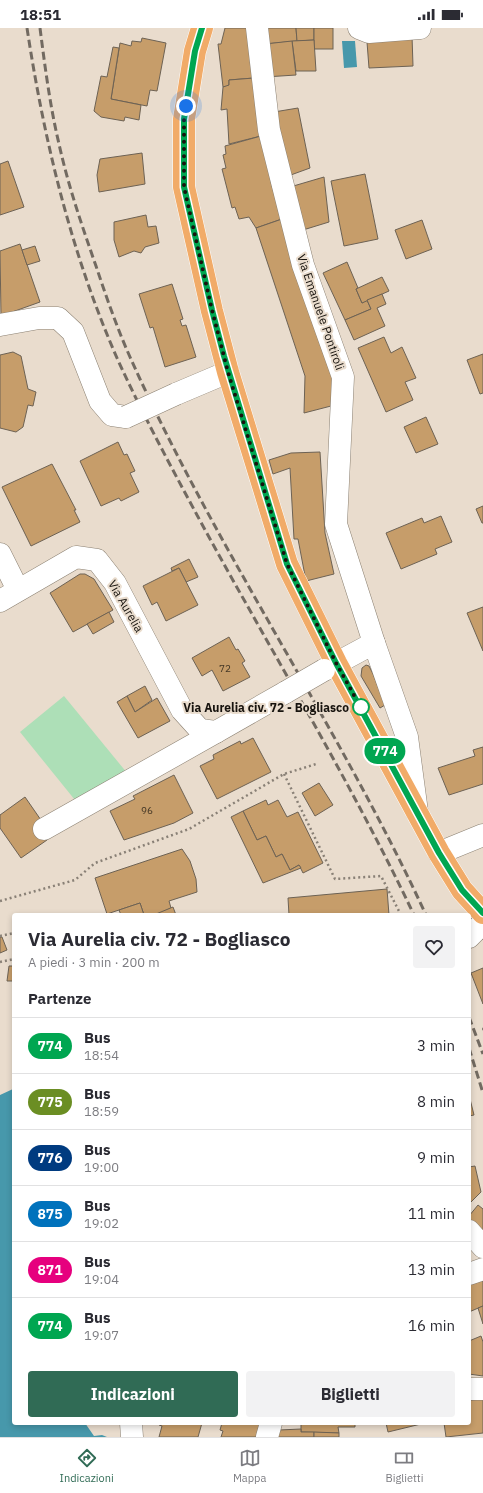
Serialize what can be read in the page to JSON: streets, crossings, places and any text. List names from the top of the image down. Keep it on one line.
{"streets":{"street":["Via Emanuele Pontiroli","Via Aurelia"]},"places":["Via Aurelia civ. 72 - Bogliasco"],"lines":["bus line 774"],"house_numbers":["72","96"],"page":{"status":"18:51","on_map":"774","heading":[["Via Aurelia civ. 72 - Bogliasco","A piedi · 3 min · 200 m"],"Partenze"],"list":[{"mark":"774","name":"Bus","note":"18:54","value":"3 min"},{"mark":"775","name":"Bus","note":"18:59","value":"8 min"},{"mark":"776","name":"Bus","note":"19:00","value":"9 min"},{"mark":"875","name":"Bus","note":"19:02","value":"11 min"},{"mark":"871","name":"Bus","note":"19:04","value":"13 min"},{"mark":"774","name":"Bus","note":"19:07","value":"16 min"}],"buttons":["Indicazioni","Biglietti"],"tabs":["Indicazioni","Mappa","Biglietti"]}}
